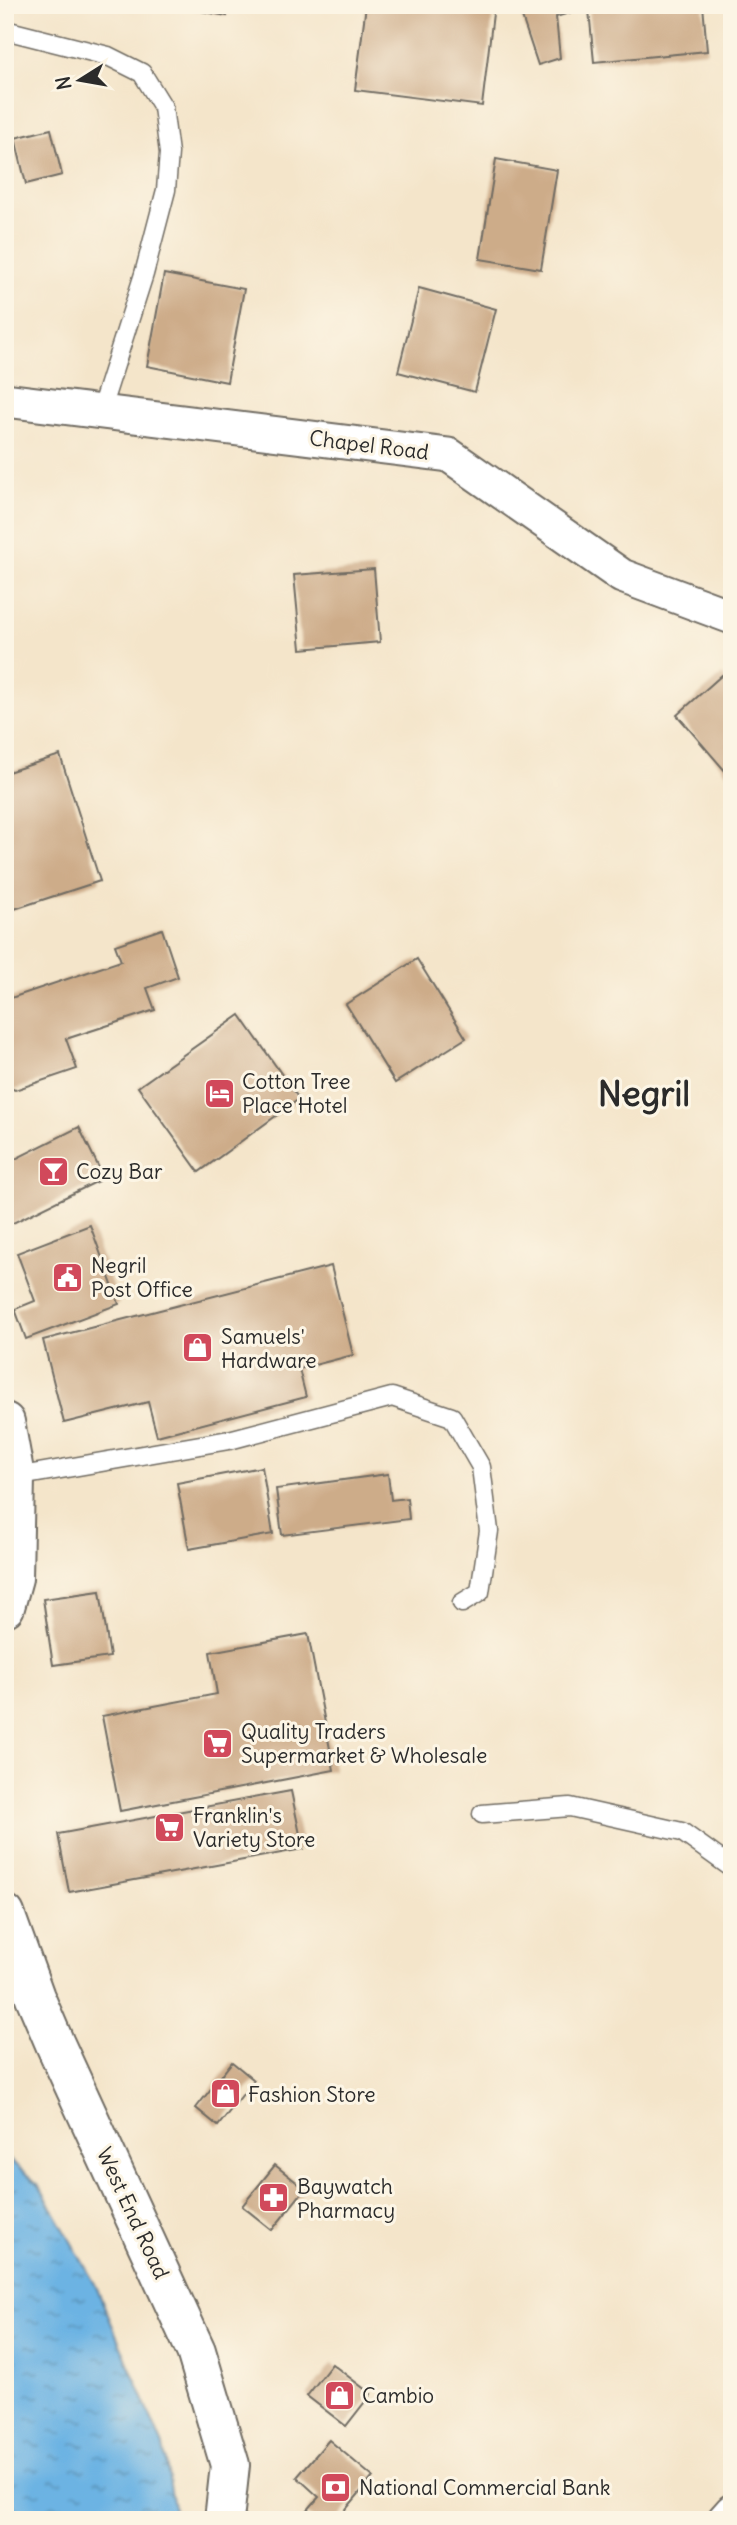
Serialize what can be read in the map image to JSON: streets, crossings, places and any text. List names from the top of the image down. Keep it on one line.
{"streets":{"main road":["West End Road"],"street":["Chapel Road"]},"districts":["Negril"],"places":{"hotel":["Cotton Tree Place Hotel"],"bar":["Cozy Bar"],"public building":["Negril Post Office"],"shop":["Samuels' Hardware","Fashion Store","Cambio"],"supermarket":["Quality Traders Supermarket & Wholesale","Franklin's Variety Store"],"pharmacy":["Baywatch Pharmacy"],"bank":["National Commercial Bank"]},"north":"left"}
